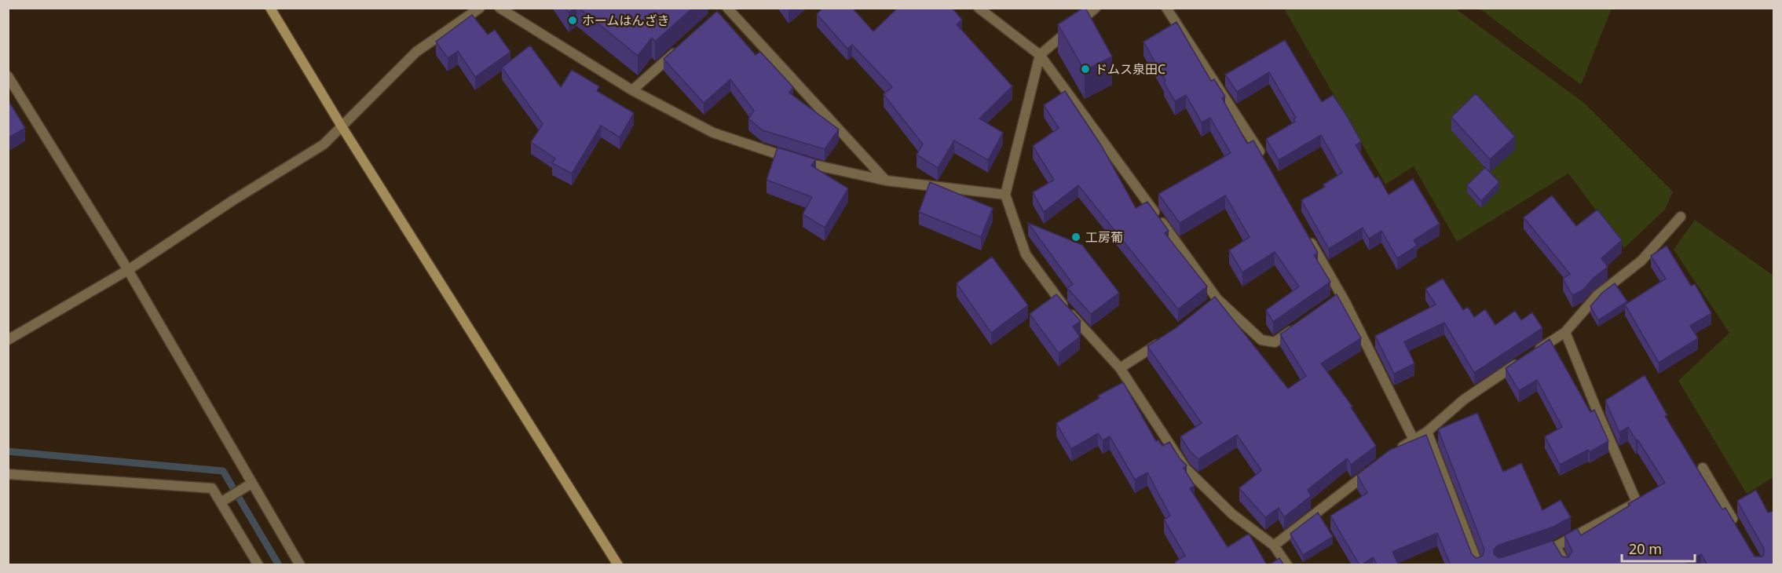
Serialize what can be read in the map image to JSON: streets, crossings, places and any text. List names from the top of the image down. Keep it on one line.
{"places":["ホームはんざき","ドムス泉田C","工房葡"],"scale_bar":"20 m"}
